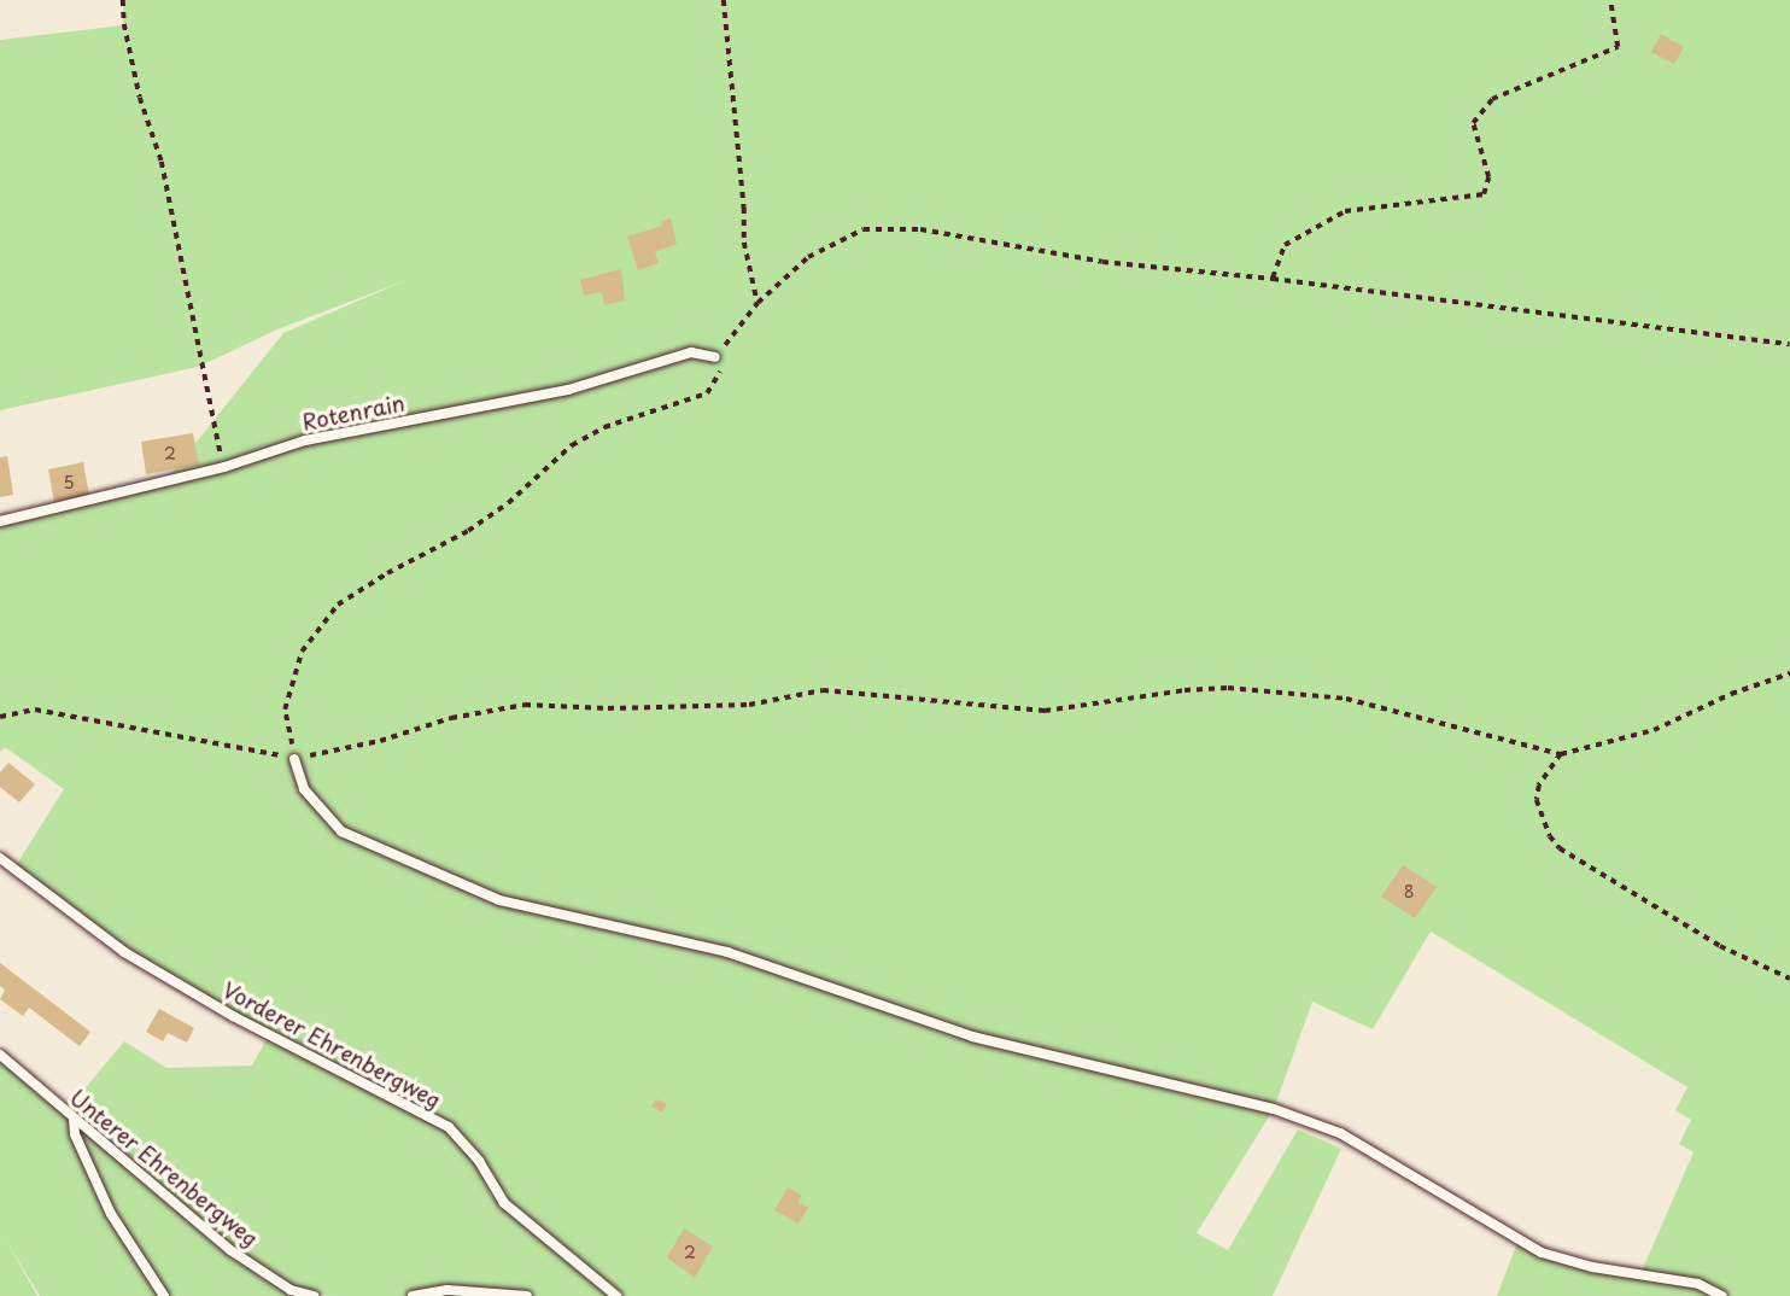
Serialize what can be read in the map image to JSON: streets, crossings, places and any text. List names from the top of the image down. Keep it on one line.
{"streets":{"lane":["Rotenrain","Vorderer Ehrenbergweg","Unterer Ehrenbergweg"]},"house_numbers":["2","5","8","2"]}
